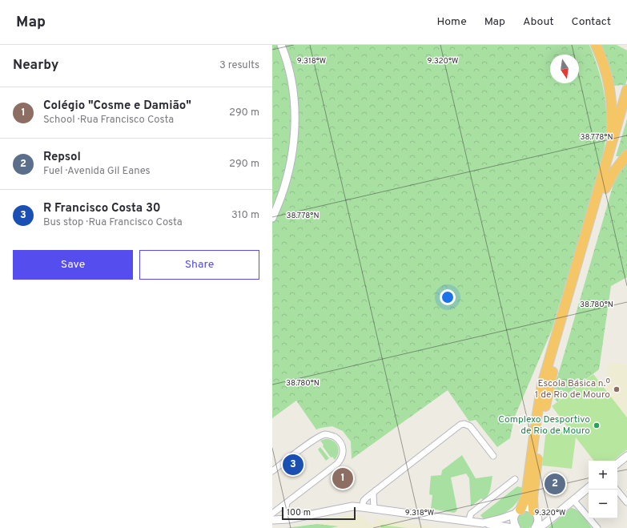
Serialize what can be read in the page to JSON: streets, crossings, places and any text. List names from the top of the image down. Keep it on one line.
{"places":["Escola Básica n.º 1 de Rio de Mouro","Complexo Desportivo de Rio de Mouro"],"scale_bar":"100 m","north":"bottom","page":{"header":"Map","nav":["Home","Map","About","Contact"],"heading":["Nearby","3 results"],"list":[{"mark":"1","name":"Colégio \"Cosme e Damião\"","note":"School · Rua Francisco Costa","value":"290 m"},{"mark":"2","name":"Repsol","note":"Fuel · Avenida Gil Eanes","value":"290 m"},{"mark":"3","name":"R Francisco Costa 30","note":"Bus stop · Rua Francisco Costa","value":"310 m"}],"buttons":["Save","Share"],"pins":["3","1","2"],"map_buttons":["+","−"],"scale":"100 m"},"coordinates":["9.318°W","9.320°W","38.778°N","38.780°N"]}
